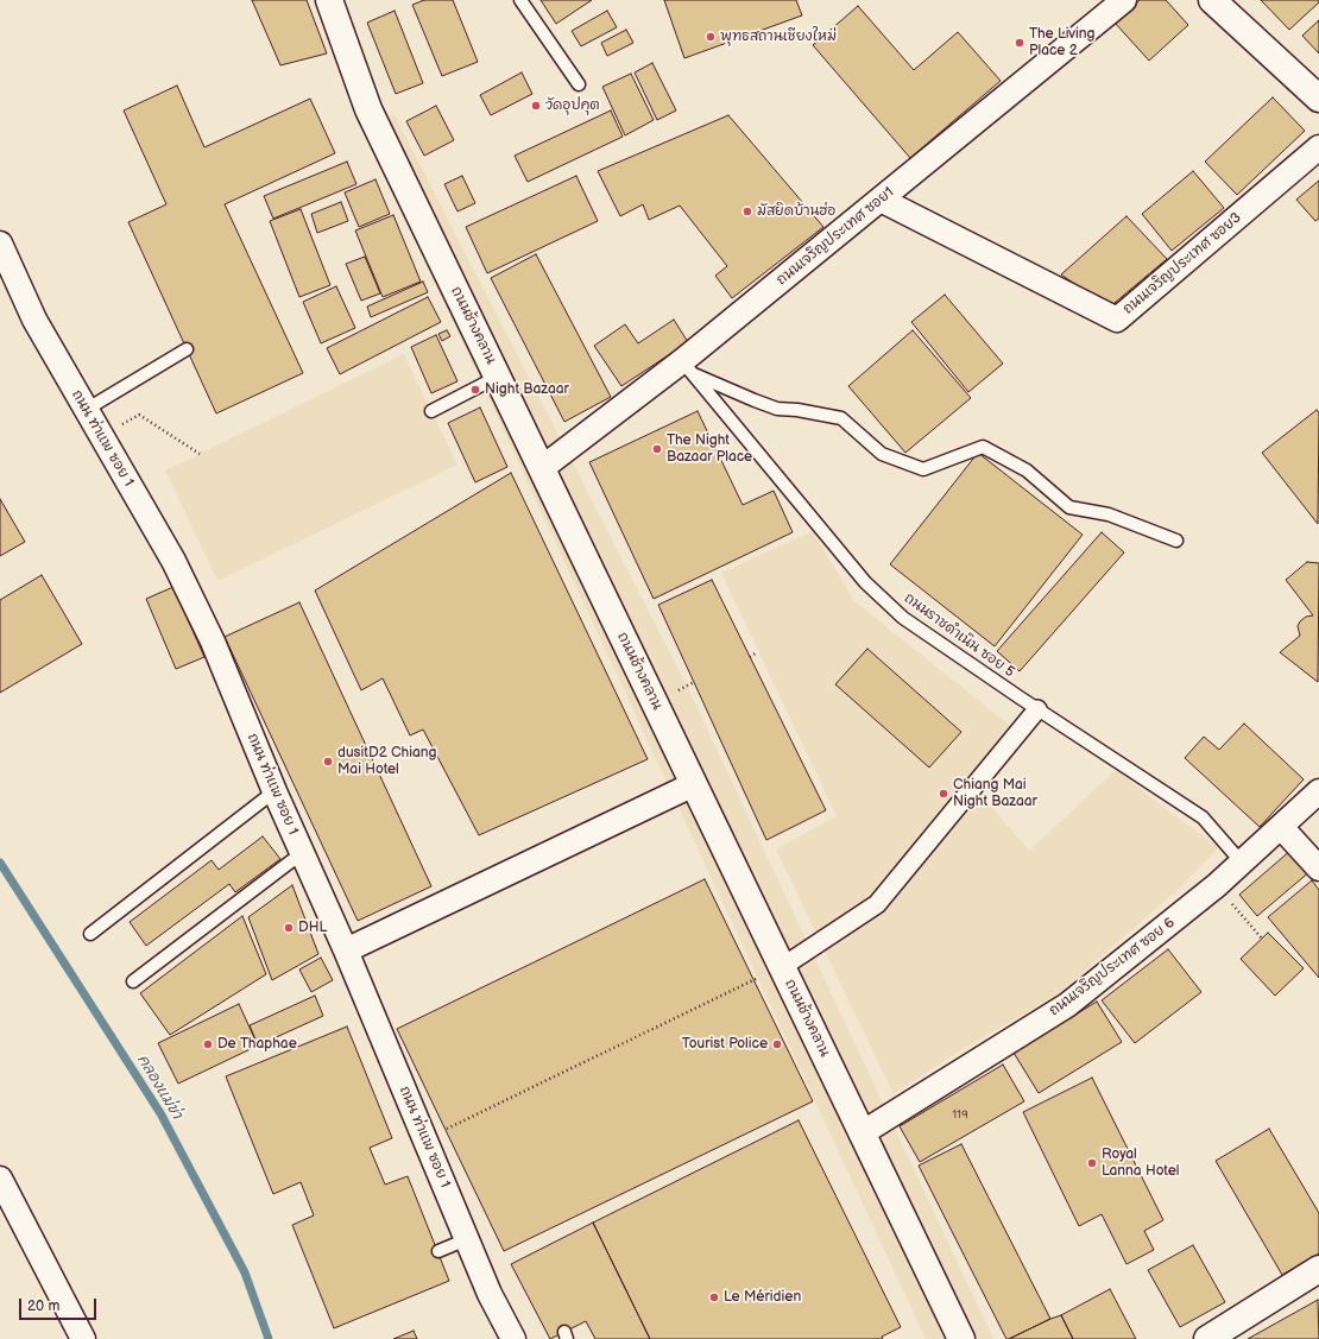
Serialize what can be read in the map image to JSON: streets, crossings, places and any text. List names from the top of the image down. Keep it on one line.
{"streets":{"street":["ถนนเจริญประเทศ ซอย1","ถนนเจริญประเทศ ซอย3","ถนนช้างคลาน","ถนน ท่าแพ ซอย 1","ถนนเจริญประเทศ ซอย 6"],"lane":["ถนนราชดำเนิน ซอย 5"]},"crossings":[["ถนนเจริญประเทศ ซอย1","ถนนเจริญประเทศ ซอย3"],["ถนนเจริญประเทศ ซอย1","ถนนช้างคลาน"],["ถนนเจริญประเทศ ซอย1","ถนนราชดำเนิน ซอย 5"],["ถนนช้างคลาน","ถนนเจริญประเทศ ซอย 6"],["ถนนราชดำเนิน ซอย 5","ถนนเจริญประเทศ ซอย 6"]],"water":["คลองแม่ข่า"],"places":["พุทธสถานเชียงใหม่","The Living Place 2","วัดอุปคุต","มัสยิดบ้านฮ่อ","Night Bazaar","The Night Bazaar Place","dusitD2 Chiang Mai Hotel","Chiang Mai Night Bazaar","DHL","De Thaphae","Tourist Police","Royal Lanna Hotel","Le Méridien"],"house_numbers":["119"],"scale_bar":"20 m"}
